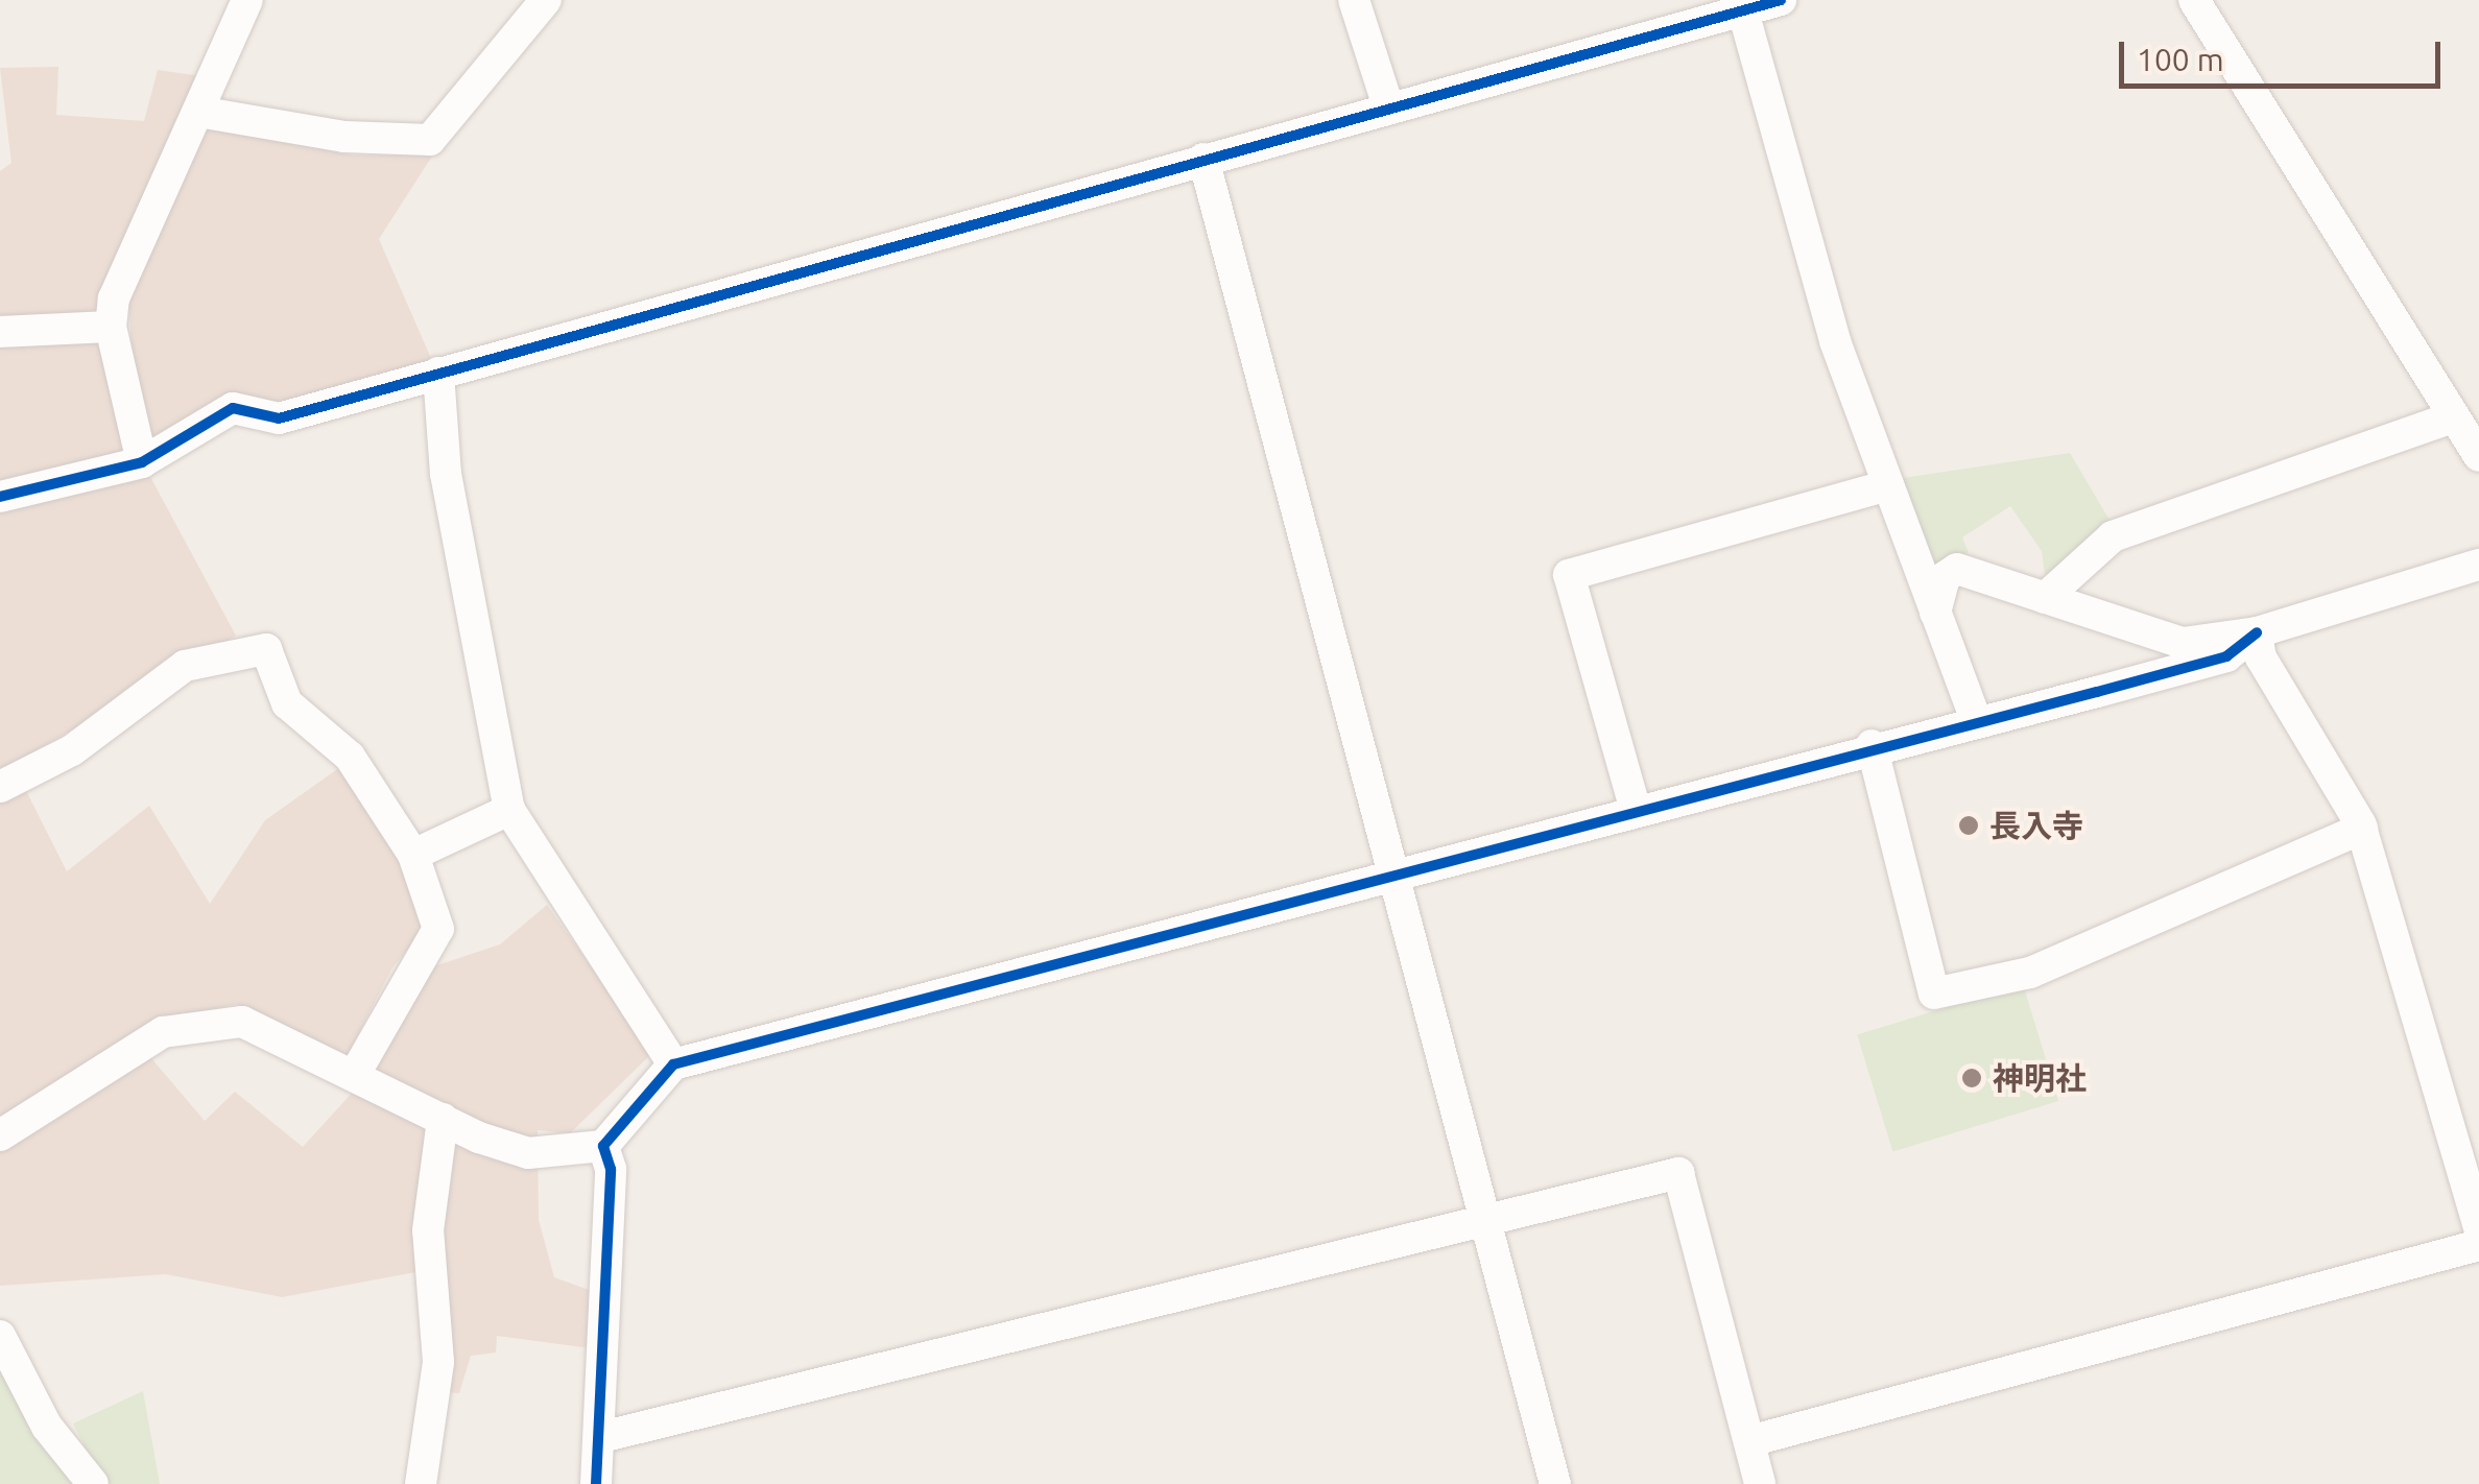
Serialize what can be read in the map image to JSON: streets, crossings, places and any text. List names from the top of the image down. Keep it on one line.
{"places":["長入寺","神明社"],"scale_bar":"100 m"}
